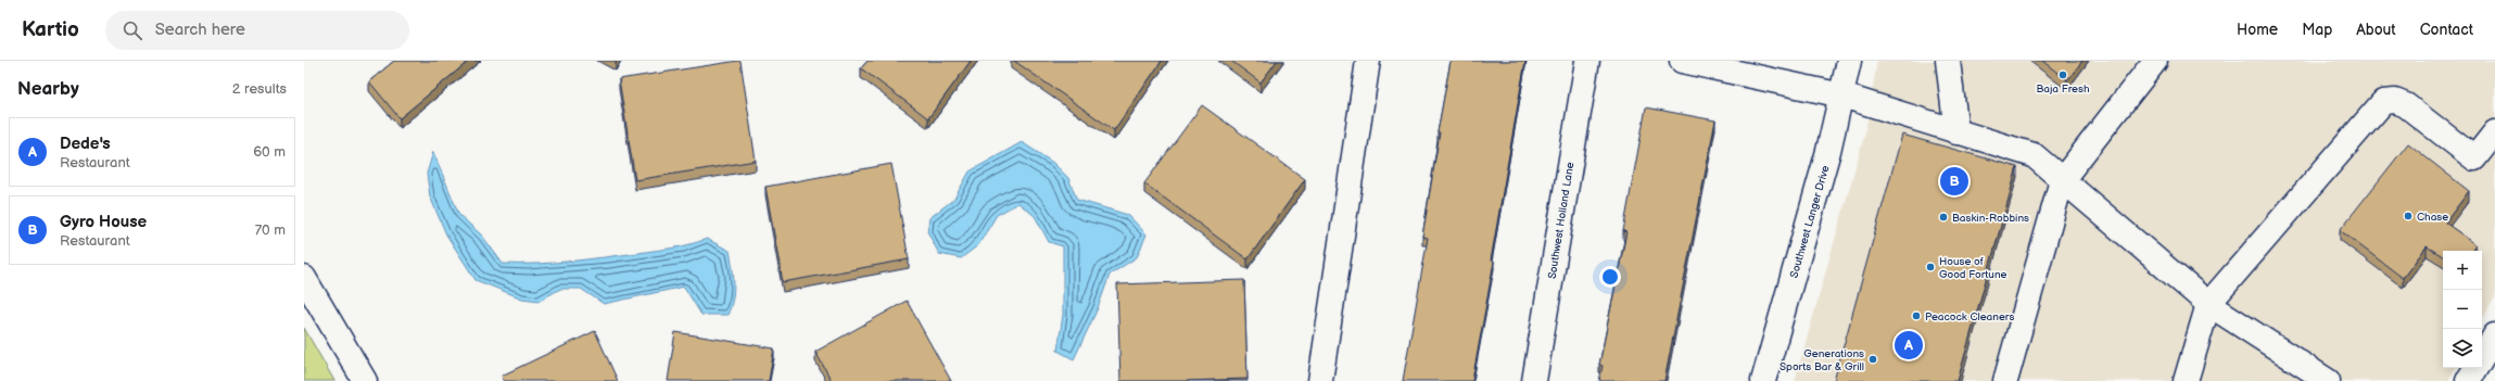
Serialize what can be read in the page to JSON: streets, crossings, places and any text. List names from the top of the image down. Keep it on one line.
{"streets":{"main road":["Southwest Holland Lane","Southwest Langer Drive"]},"places":["Baja Fresh","Chase","Baskin-Robbins","House of Good Fortune","Peacock Cleaners","Generations Sports Bar & Grill"],"page":{"header":"Kartio","search":"Search here","nav":["Home","Map","About","Contact"],"heading":["Nearby","2 results"],"list":[{"mark":"A","name":"Dede's","note":"Restaurant","value":"60 m"},{"mark":"B","name":"Gyro House","note":"Restaurant","value":"70 m"}],"pins":["B","A"],"map_buttons":["+","−"]}}
